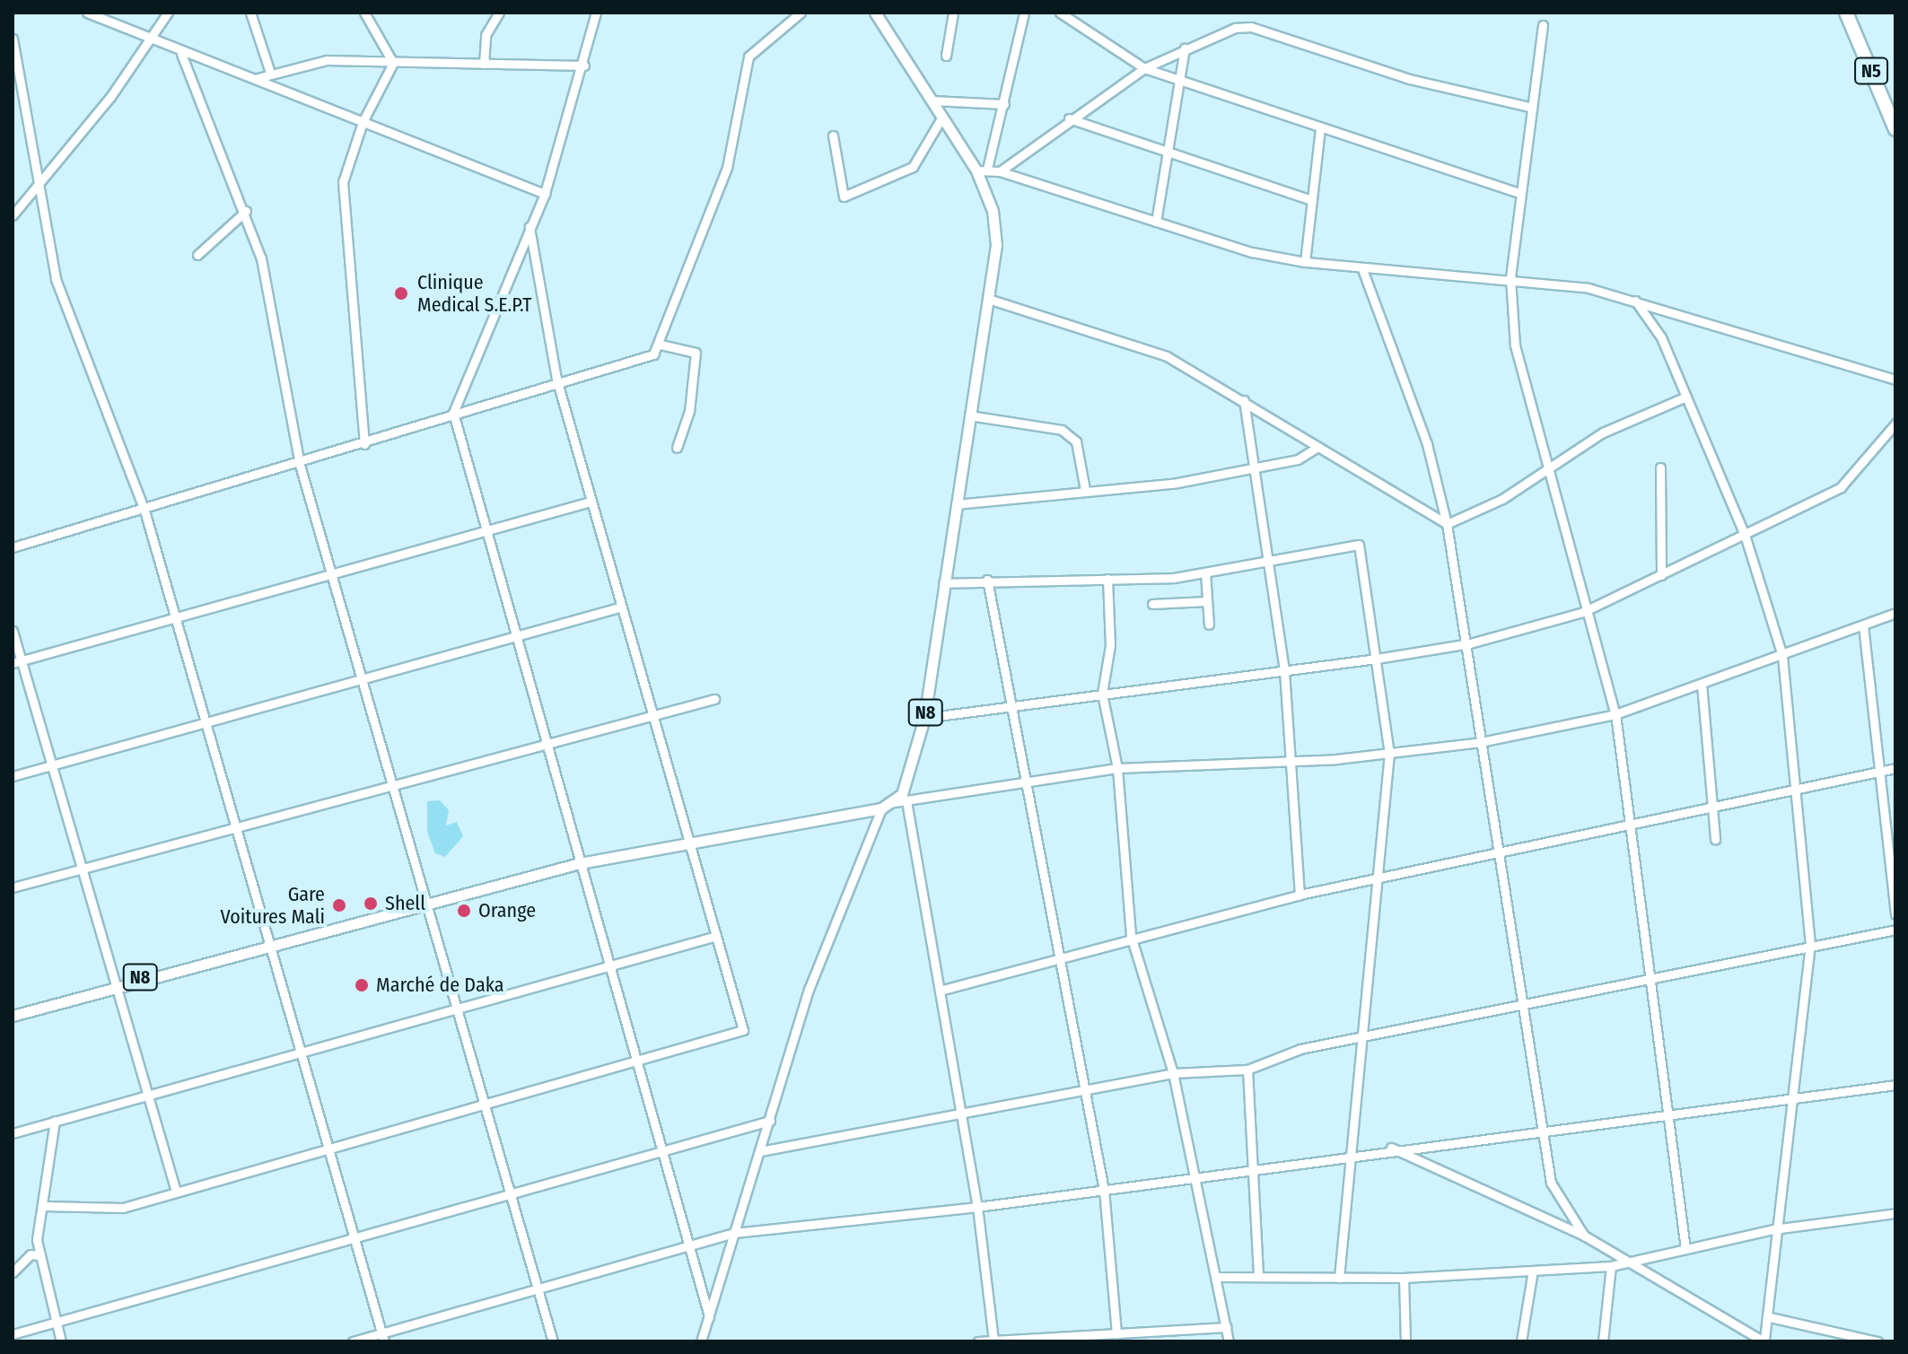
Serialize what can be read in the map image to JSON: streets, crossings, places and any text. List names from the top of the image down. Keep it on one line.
{"streets":{"highway":["N5"],"main road":["N8"]},"places":["Clinique Medical S.E.P.T","Shell","Gare Voitures Mali","Orange","Marché de Daka"]}
